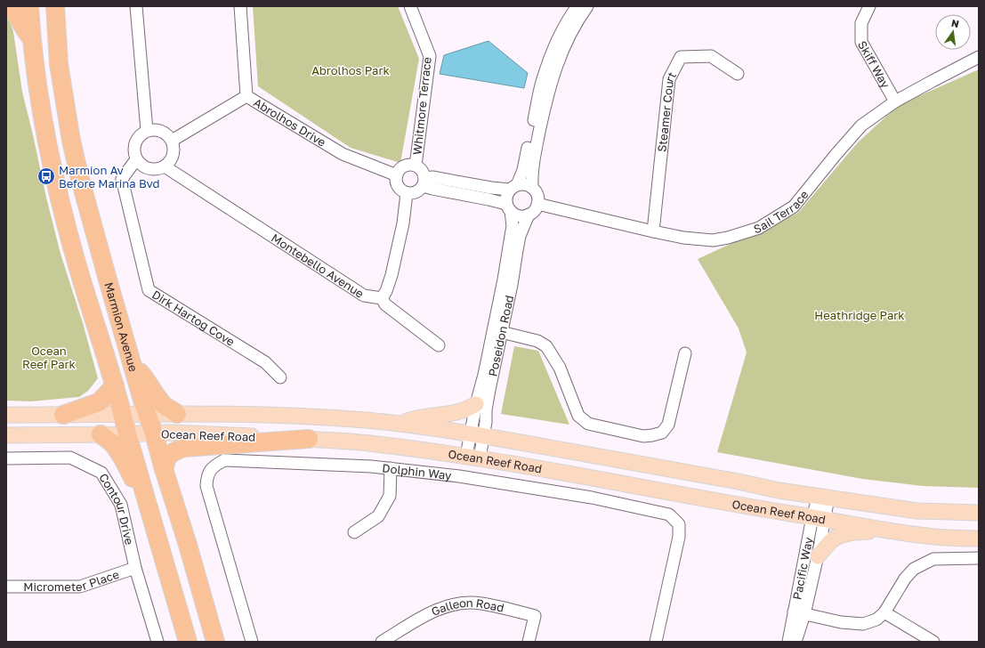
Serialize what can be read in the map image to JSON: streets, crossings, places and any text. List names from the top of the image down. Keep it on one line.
{"streets":{"highway":["Marmion Avenue"],"main road":["Ocean Reef Road"],"street":["Skiff Way","Whitmore Terrace","Steamer Court","Abrolhos Drive","Sail Terrace","Montebello Avenue","Dirk Hartog Cove","Poseidon Road","Dolphin Way","Contour Drive","Pacific Way","Micrometer Place","Galleon Road"]},"crossings":[["Skiff Way","Sail Terrace"],["Whitmore Terrace","Abrolhos Drive"],["Steamer Court","Sail Terrace"],["Sail Terrace","Poseidon Road"],["Montebello Avenue","Dirk Hartog Cove"],["Marmion Avenue","Ocean Reef Road"],["Poseidon Road","Ocean Reef Road"],["Ocean Reef Road","Pacific Way"],["Contour Drive","Micrometer Place"]],"parks":["Abrolhos Park","Heathridge Park","Ocean Reef Park"],"places":{"bus stop":["Marmion Av Before Marina Bvd"]},"north":"top"}
